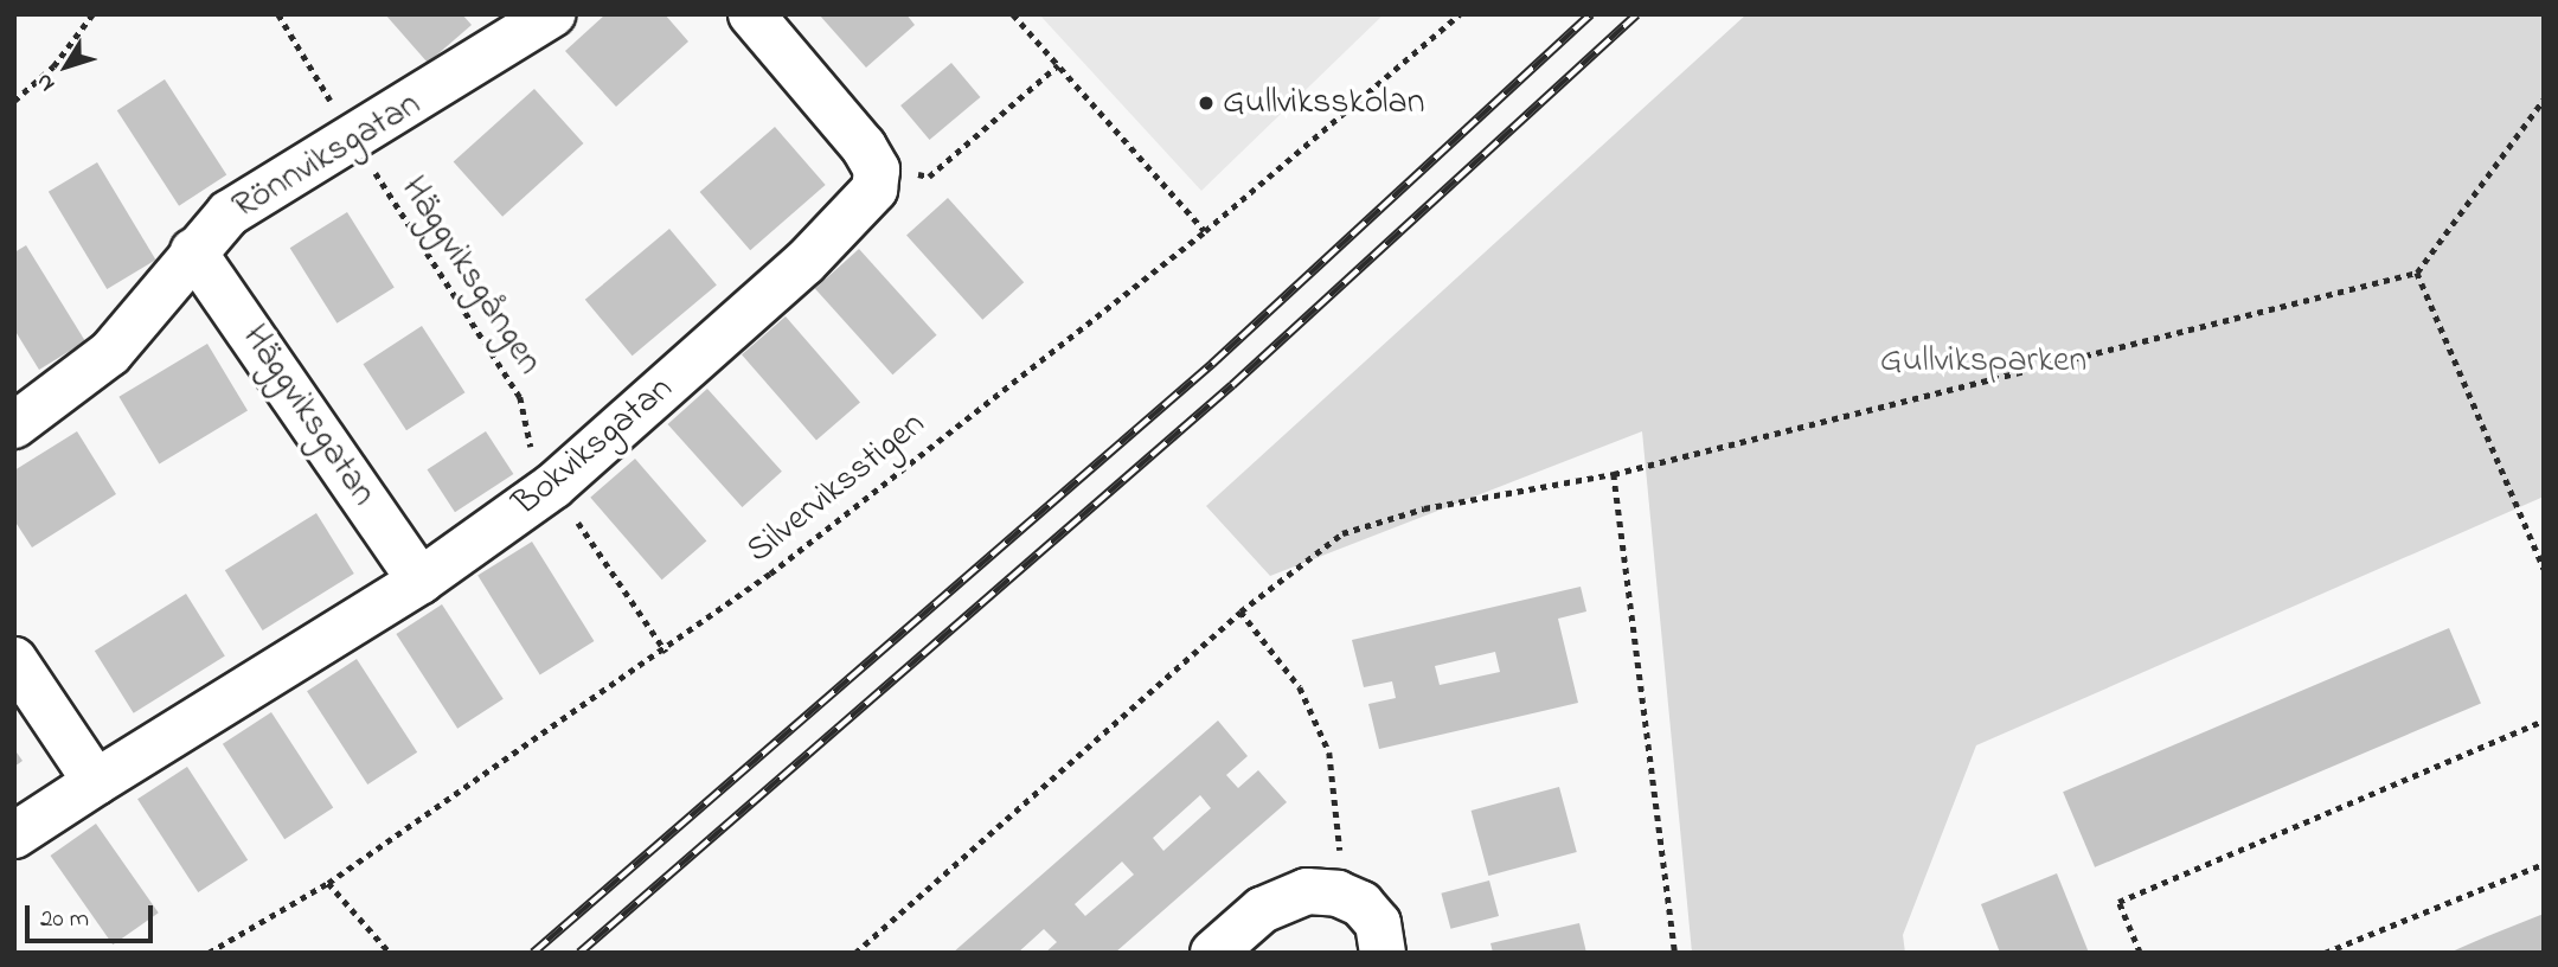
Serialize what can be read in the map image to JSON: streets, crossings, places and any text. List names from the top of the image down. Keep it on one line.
{"streets":{"street":["Rönnviksgatan","Häggviksgatan","Bokviksgatan"],"path":["Häggviksgången","Silverviksstigen"]},"crossings":[["Rönnviksgatan","Häggviksgången"],["Rönnviksgatan","Häggviksgatan"],["Häggviksgången","Bokviksgatan"],["Häggviksgången","Silverviksstigen"],["Häggviksgatan","Bokviksgatan"]],"parks":["Gullviksparken"],"places":["Gullviksskolan"],"scale_bar":"20 m","north":"bottom left"}
